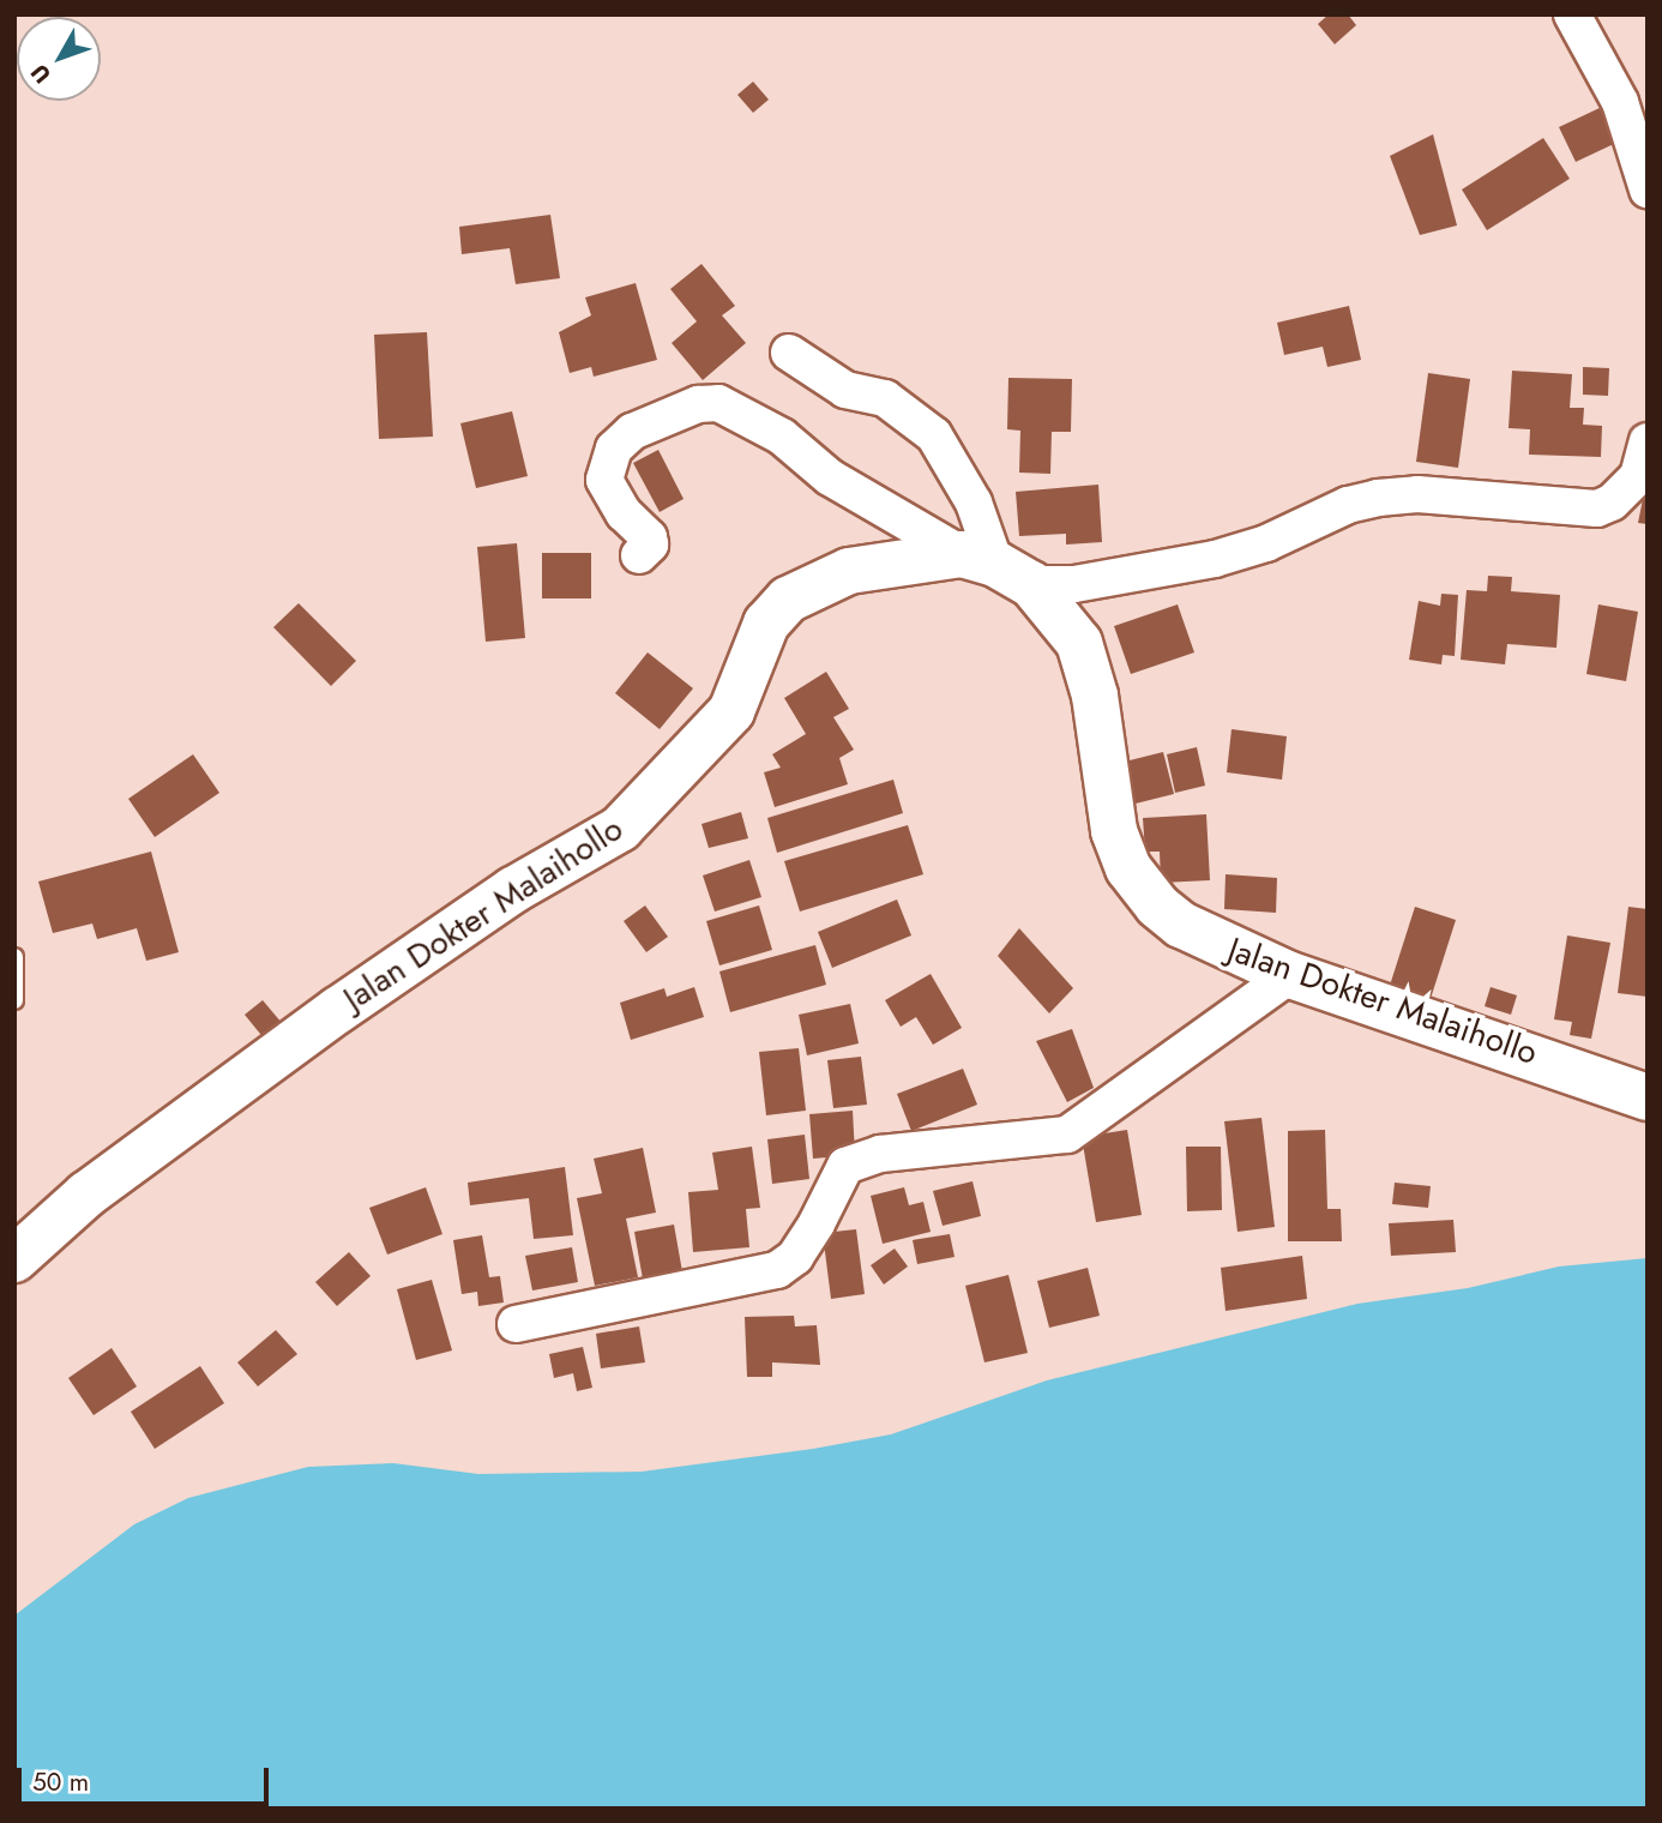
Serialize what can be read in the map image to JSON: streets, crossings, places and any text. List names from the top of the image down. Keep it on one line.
{"streets":{"main road":["Jalan Dokter Malaihollo"]},"scale_bar":"50 m","north":"bottom left"}
